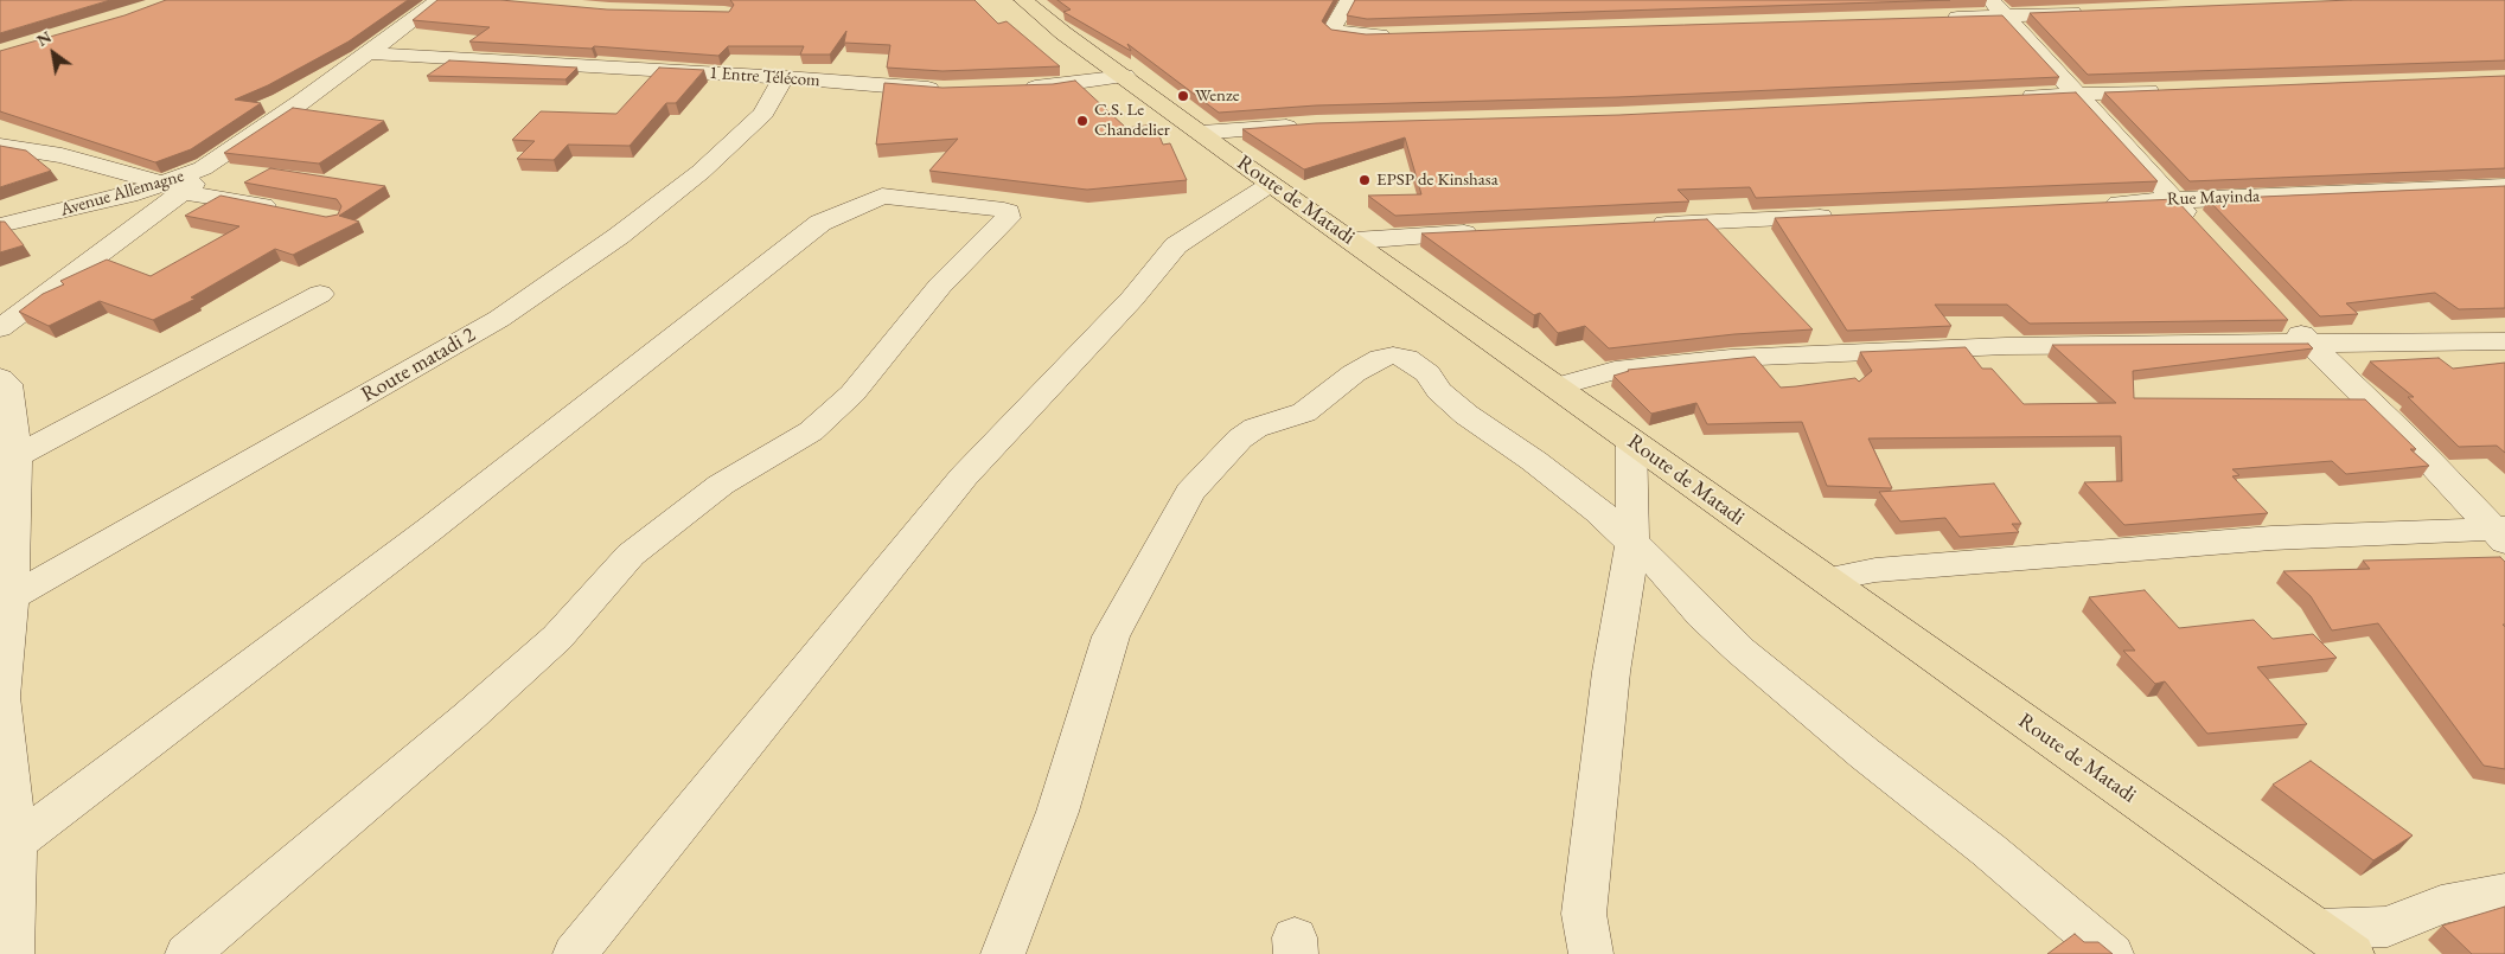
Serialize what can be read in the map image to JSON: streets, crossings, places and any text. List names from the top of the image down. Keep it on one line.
{"streets":{"highway":["Route de Matadi"],"street":["1 Entre Télécom","Avenue Allemagne","Rue Mayinda","Route matadi 2"]},"crossings":[["1 Entre Télécom","Avenue Allemagne"],["1 Entre Télécom","Route matadi 2"]],"places":["Wenze","C.S. Le Chandelier","EPSP de Kinshasa"],"north":"top left"}
